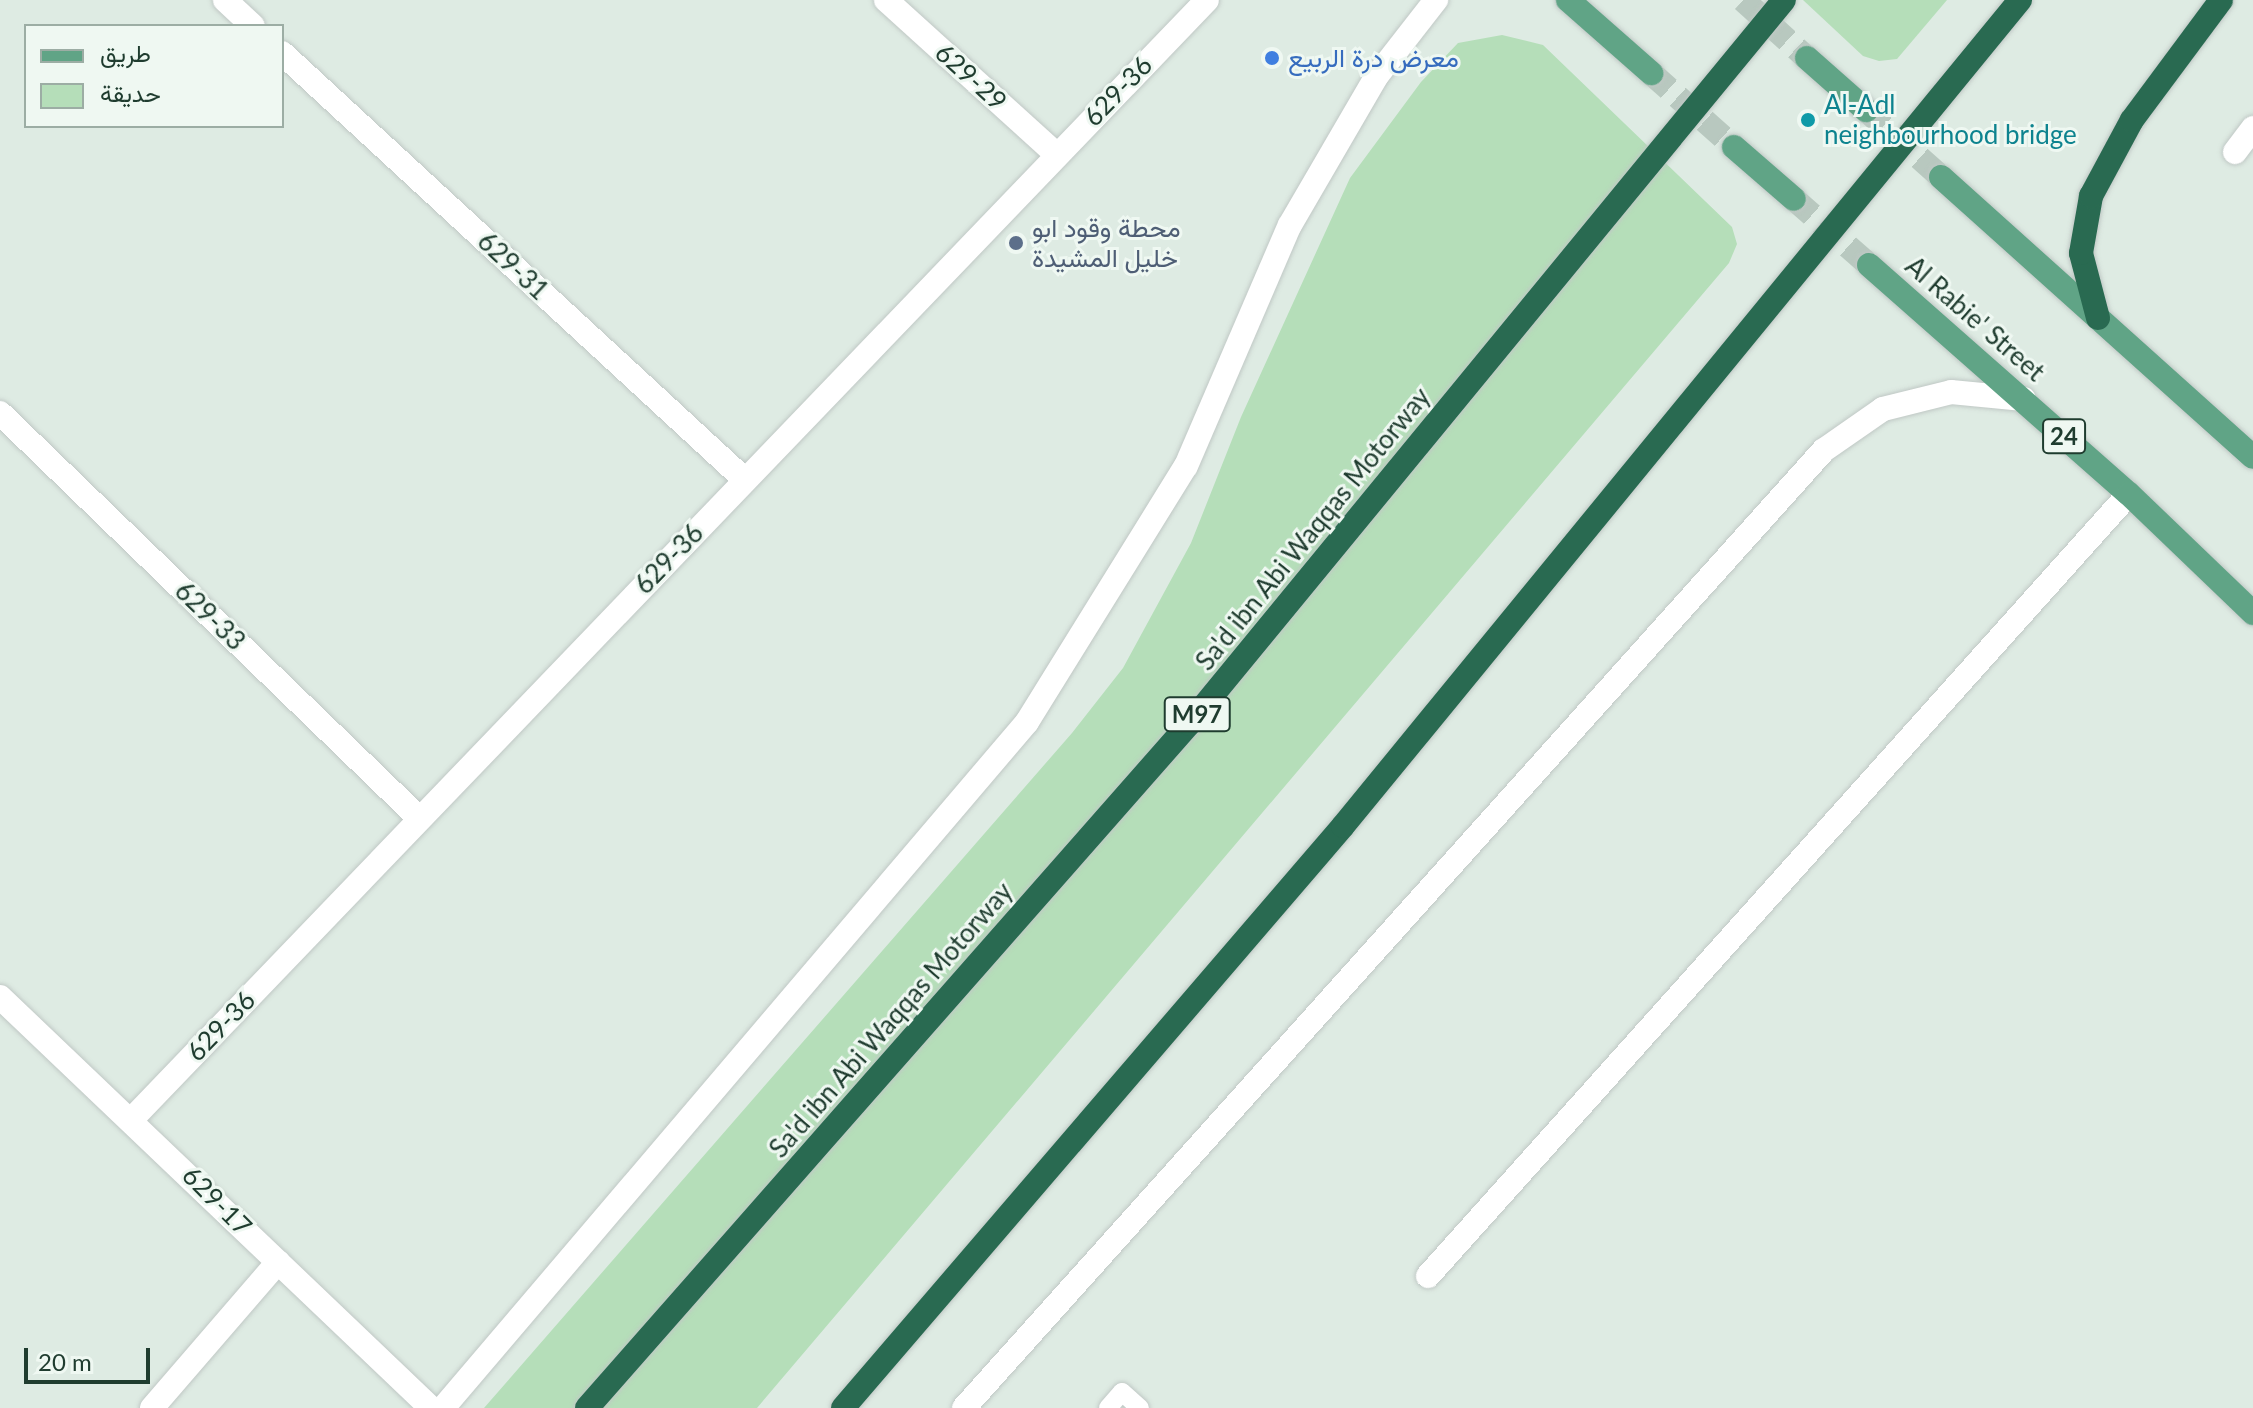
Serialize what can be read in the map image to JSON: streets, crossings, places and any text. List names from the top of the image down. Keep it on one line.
{"streets":{"highway":["Sa'd ibn Abi Waqqas Motorway","M97"],"main road":["Al Rabie' Street","24"],"street":["629-29","629-36","629-31","629-33","629-17"]},"crossings":[["629-29","629-36"],["629-36","629-31"],["629-36","629-33"],["629-36","629-17"]],"places":["معرض درة الربيع","Al-Adl neighbourhood bridge","محطة وقود ابو خليل المشيدة"],"legend":["طريق","حديقة"],"scale_bar":"20 m"}
